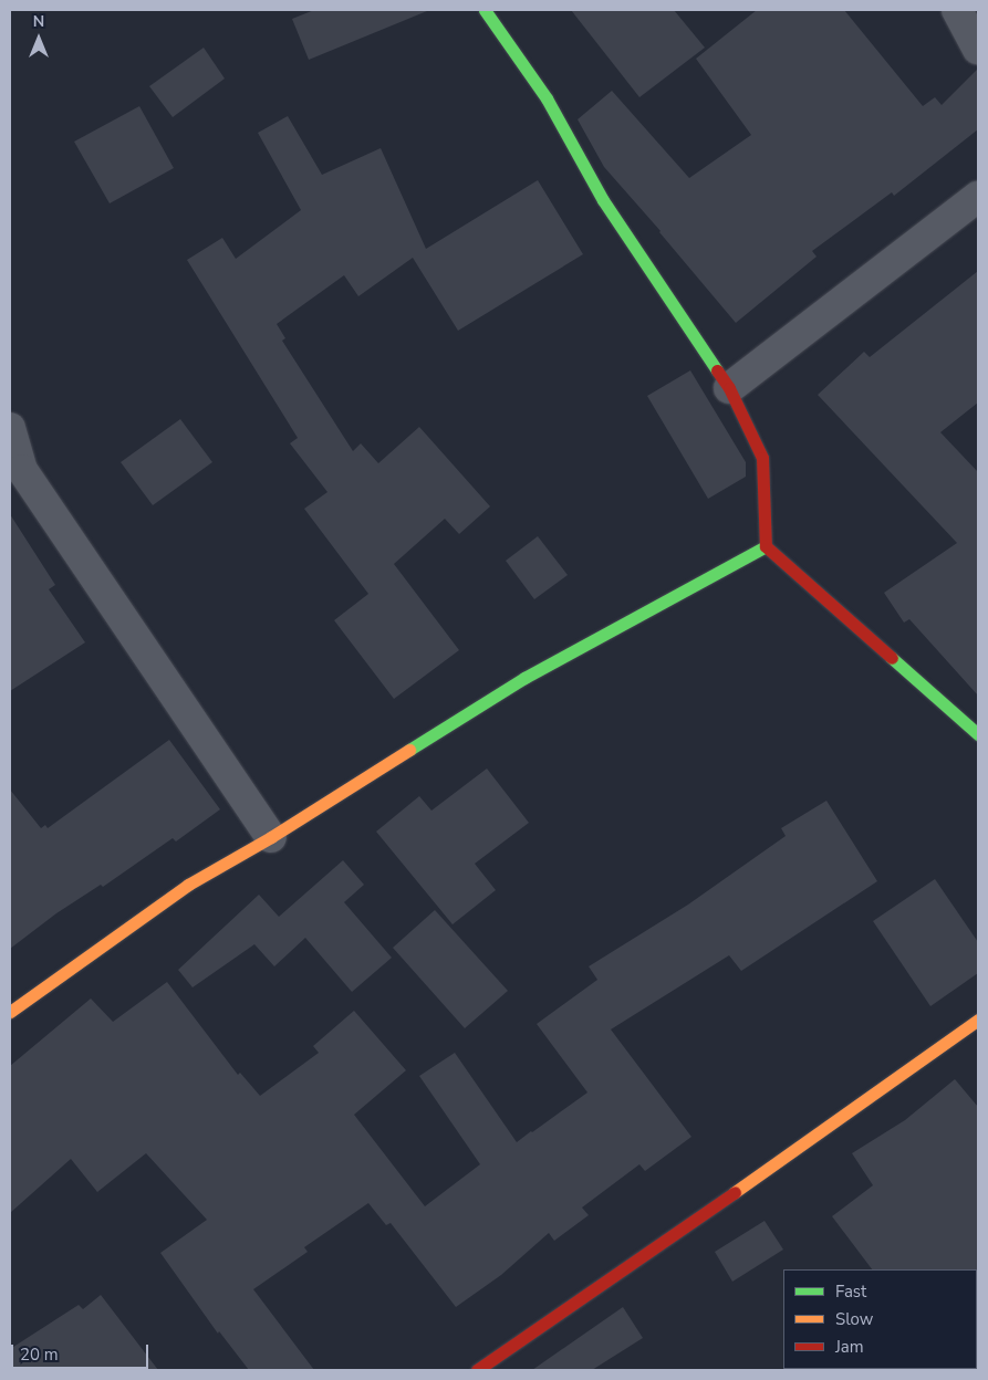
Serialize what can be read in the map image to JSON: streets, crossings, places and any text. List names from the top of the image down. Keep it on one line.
{"legend":["Fast","Slow","Jam"],"scale_bar":"20 m","north":"top"}
